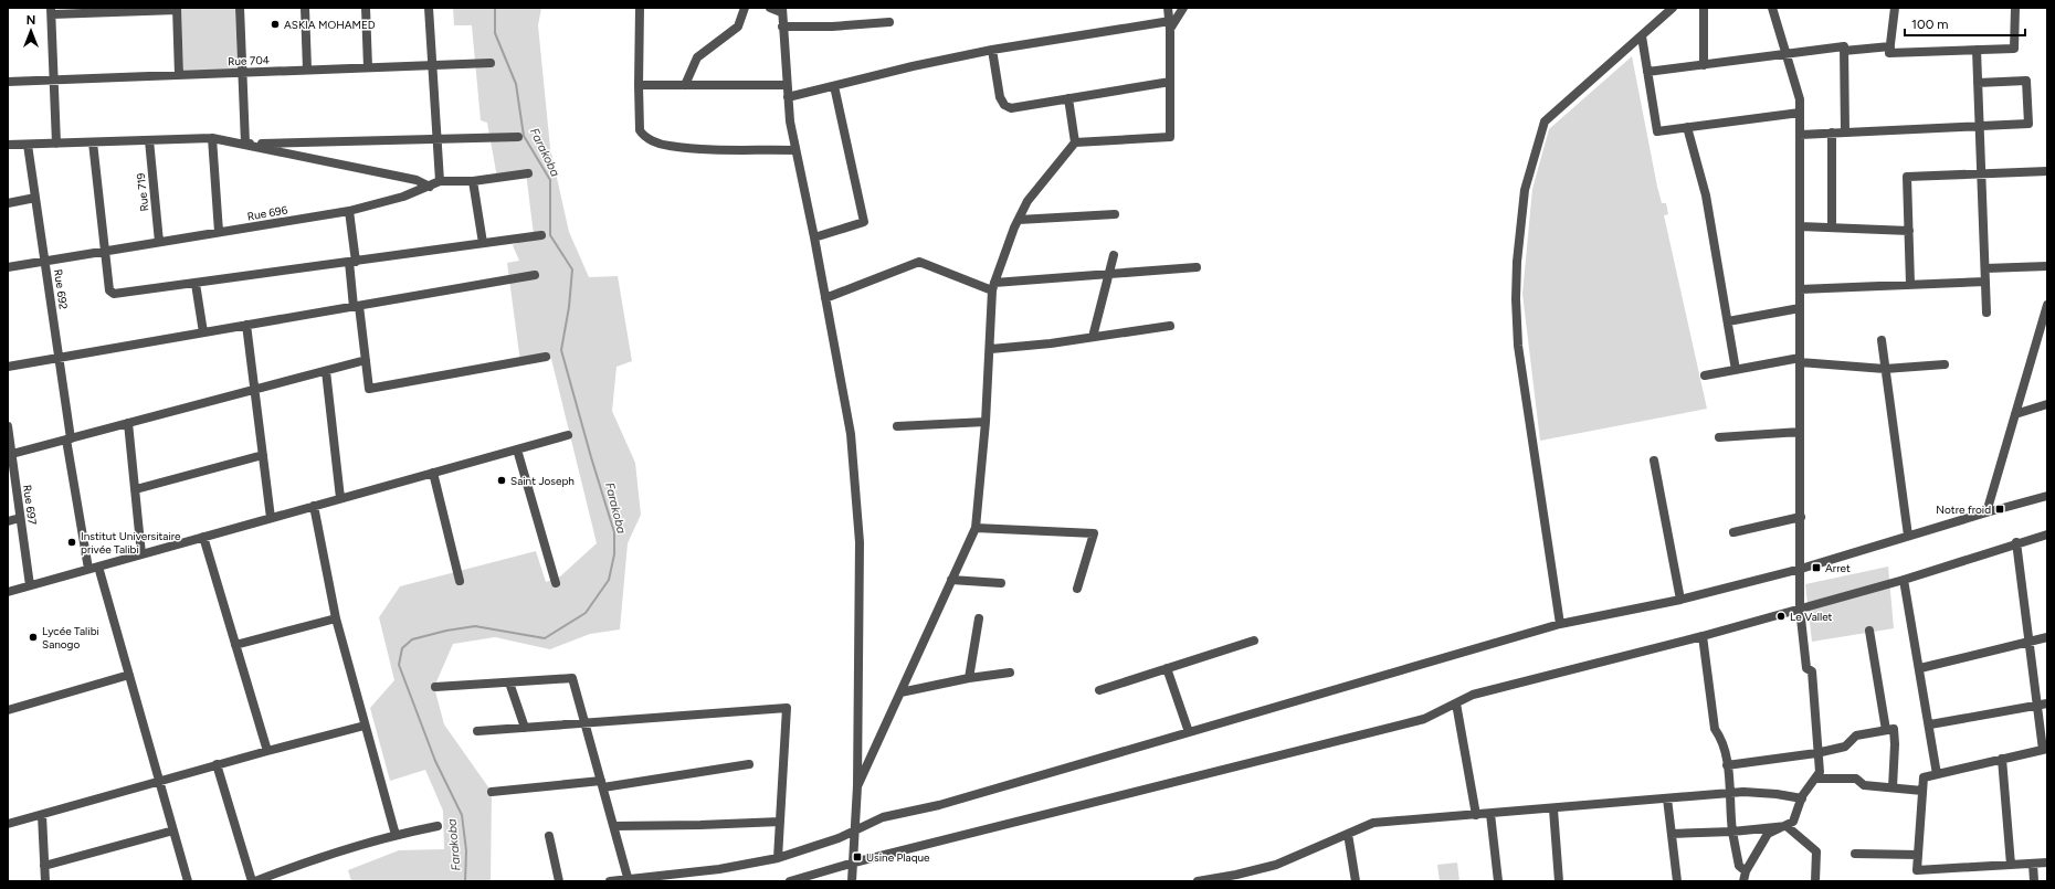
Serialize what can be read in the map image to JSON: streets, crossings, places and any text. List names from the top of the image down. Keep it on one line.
{"streets":{"street":["Rue 704","Rue 719","Rue 696","Rue 692","Rue 697"]},"crossings":[["Rue 719","Rue 696"],["Rue 696","Rue 692"]],"water":["Farakoba"],"places":{"other":["ASKIA MOHAMED","Saint Joseph","Institut Universitaire privée Talibi","Le Vallet","Lycée Talibi Sanogo"],"transit":["Notre froid","Arret","Usine Plaque"]},"scale_bar":"100 m","north":"top"}
